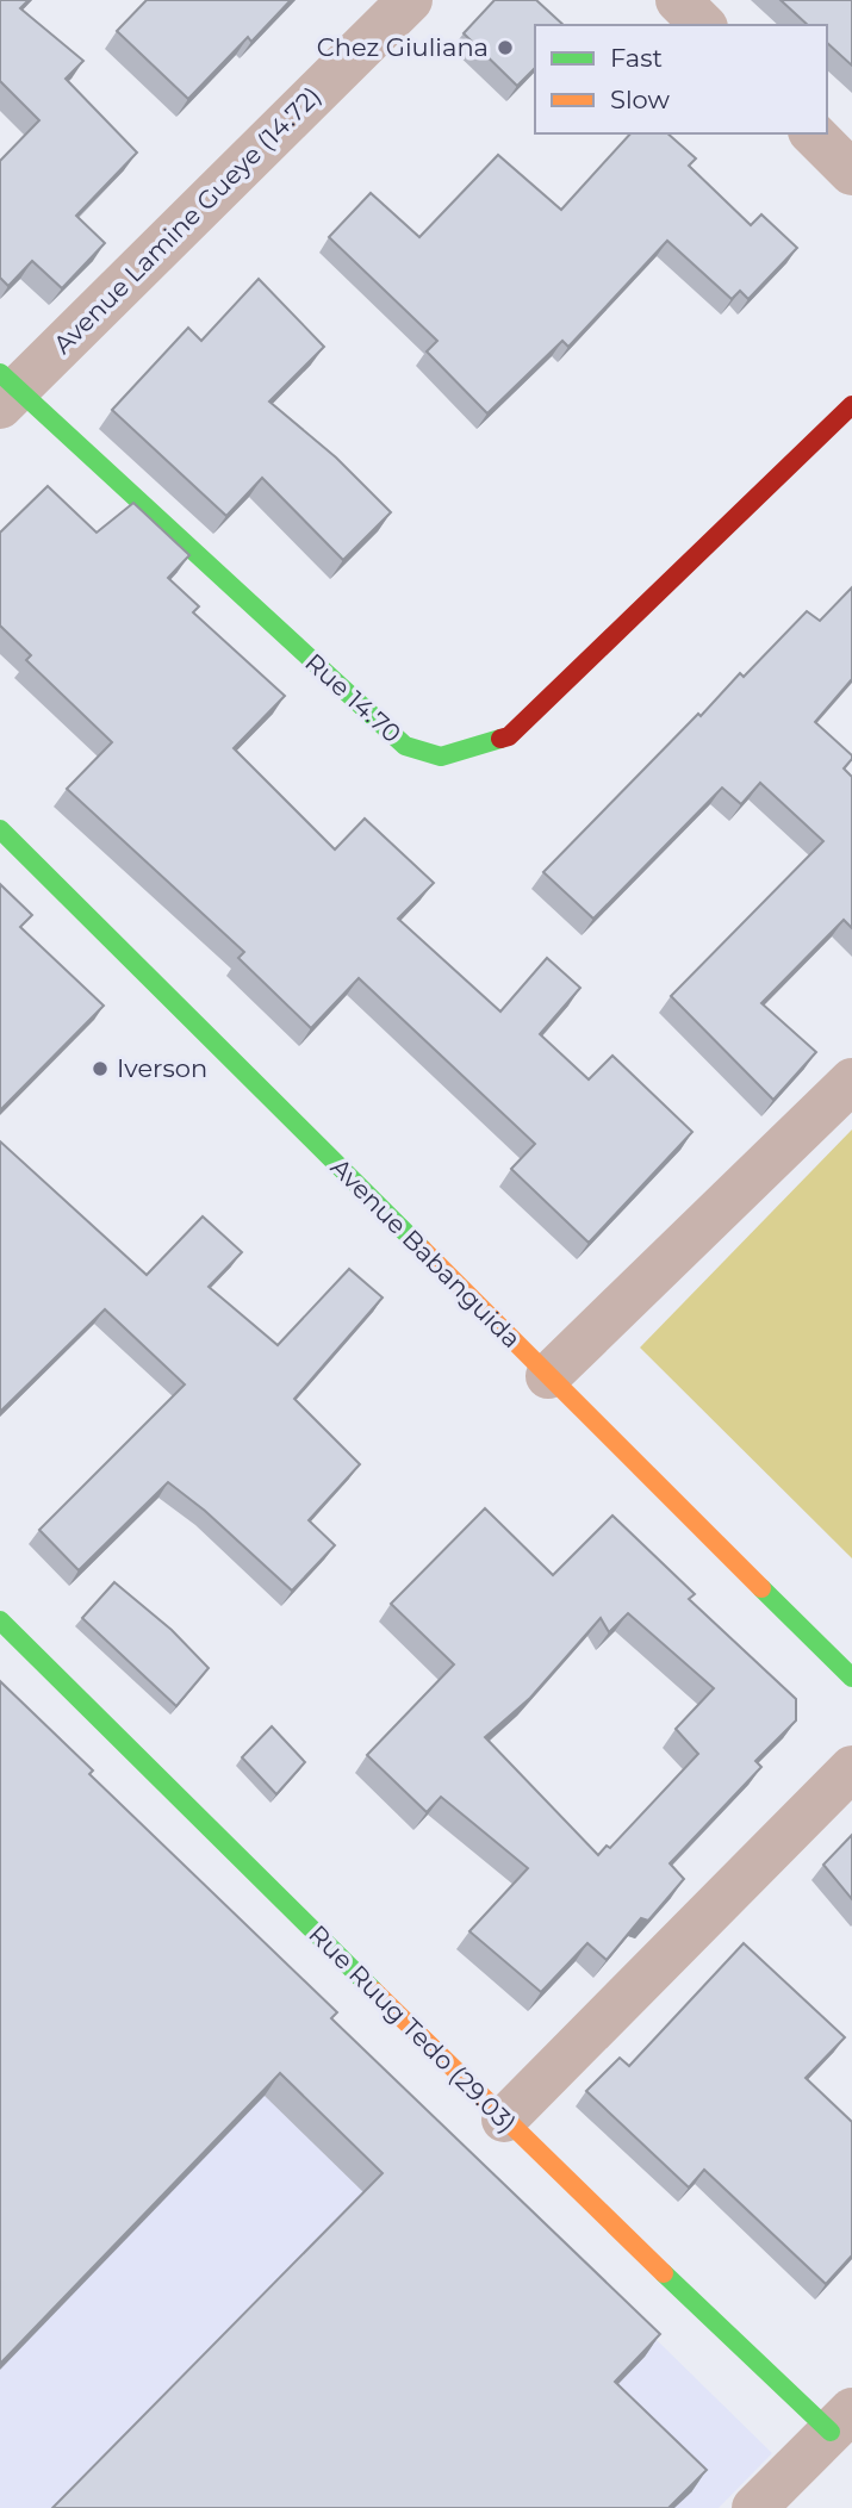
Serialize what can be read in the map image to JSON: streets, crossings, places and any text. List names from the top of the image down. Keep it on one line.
{"streets":{"street":["Avenue Lamine Gueye (14.72)","Rue 14.70","Avenue Babanguida","Rue Ruug Tedo (29.03)"]},"crossings":[["Avenue Lamine Gueye (14.72)","Rue 14.70"]],"places":["Chez Giuliana","Iverson"],"legend":["Fast","Slow"]}
